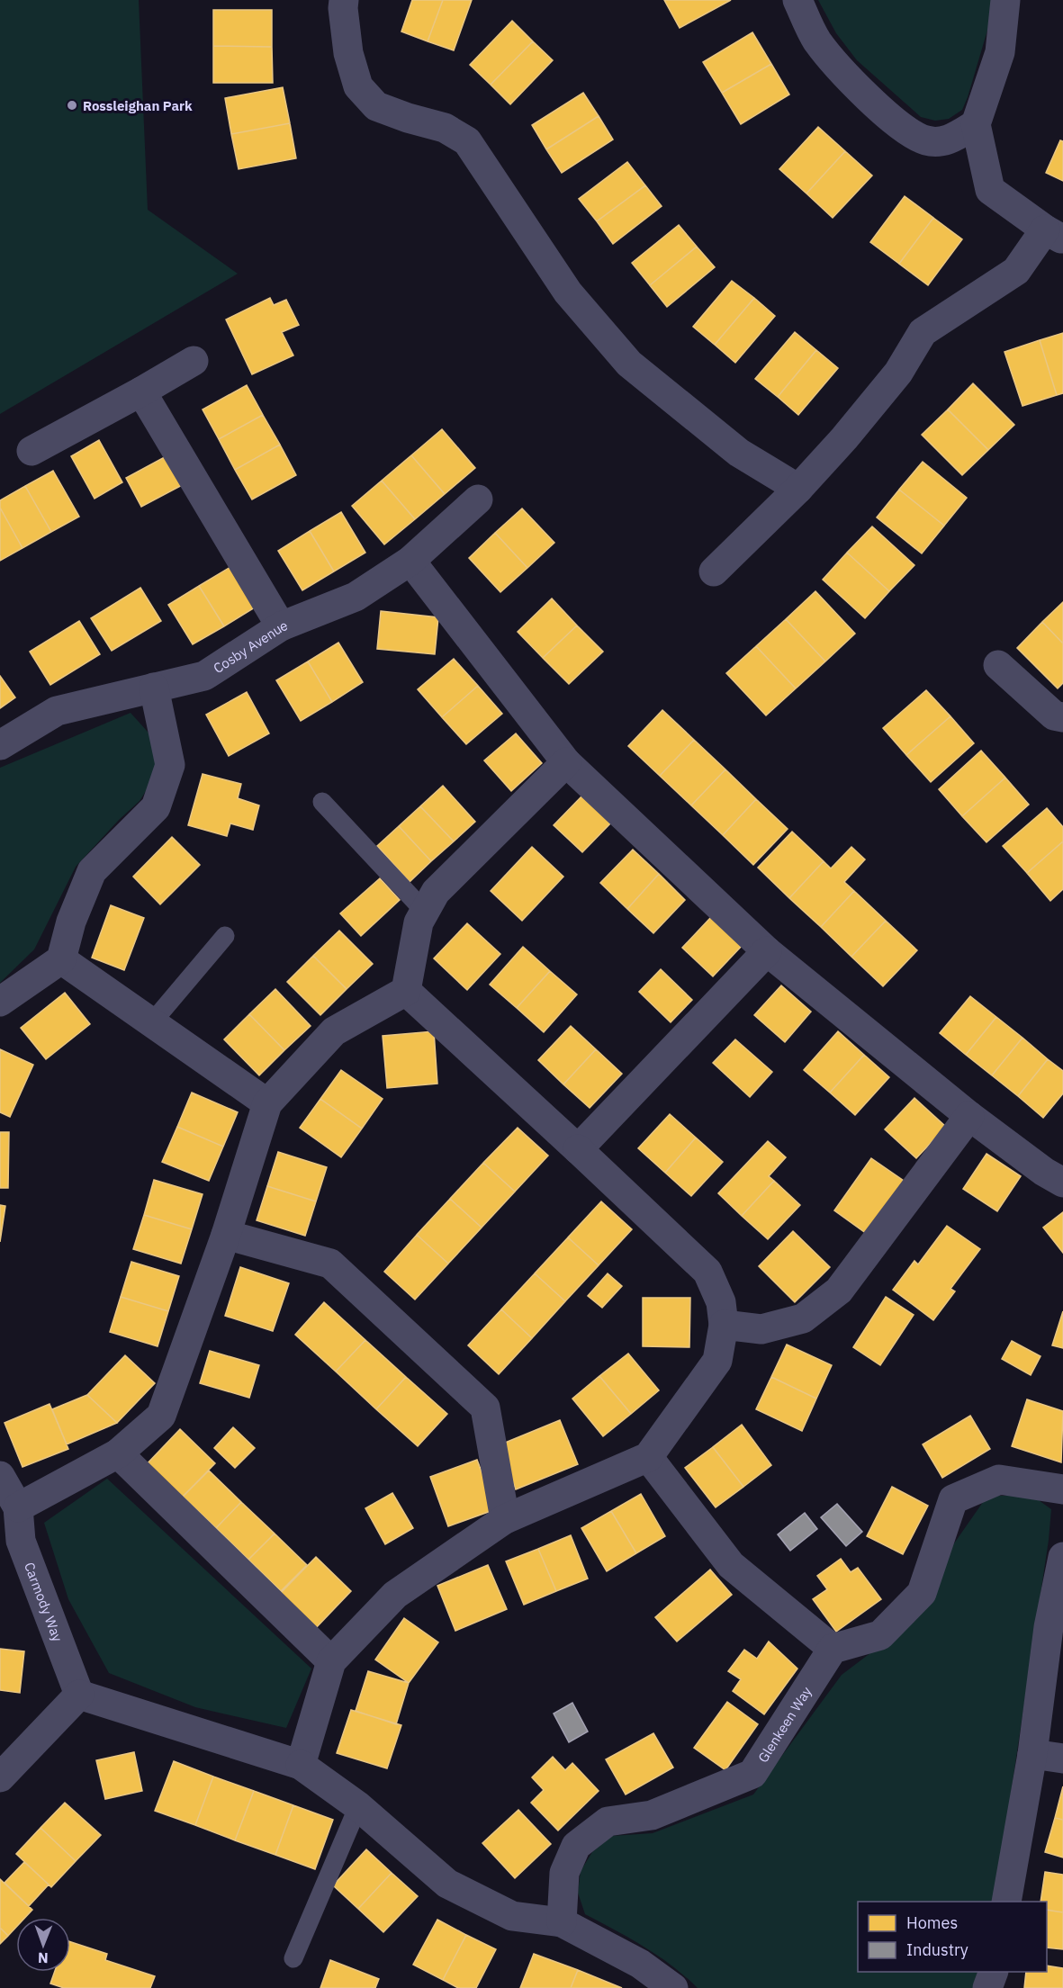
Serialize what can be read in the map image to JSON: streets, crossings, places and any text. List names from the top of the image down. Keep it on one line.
{"streets":{"street":["Cosby Avenue","Carmody Way","Glenkeen Way"]},"places":["Rossleighan Park"],"legend":["Homes","Industry"],"north":"bottom"}
